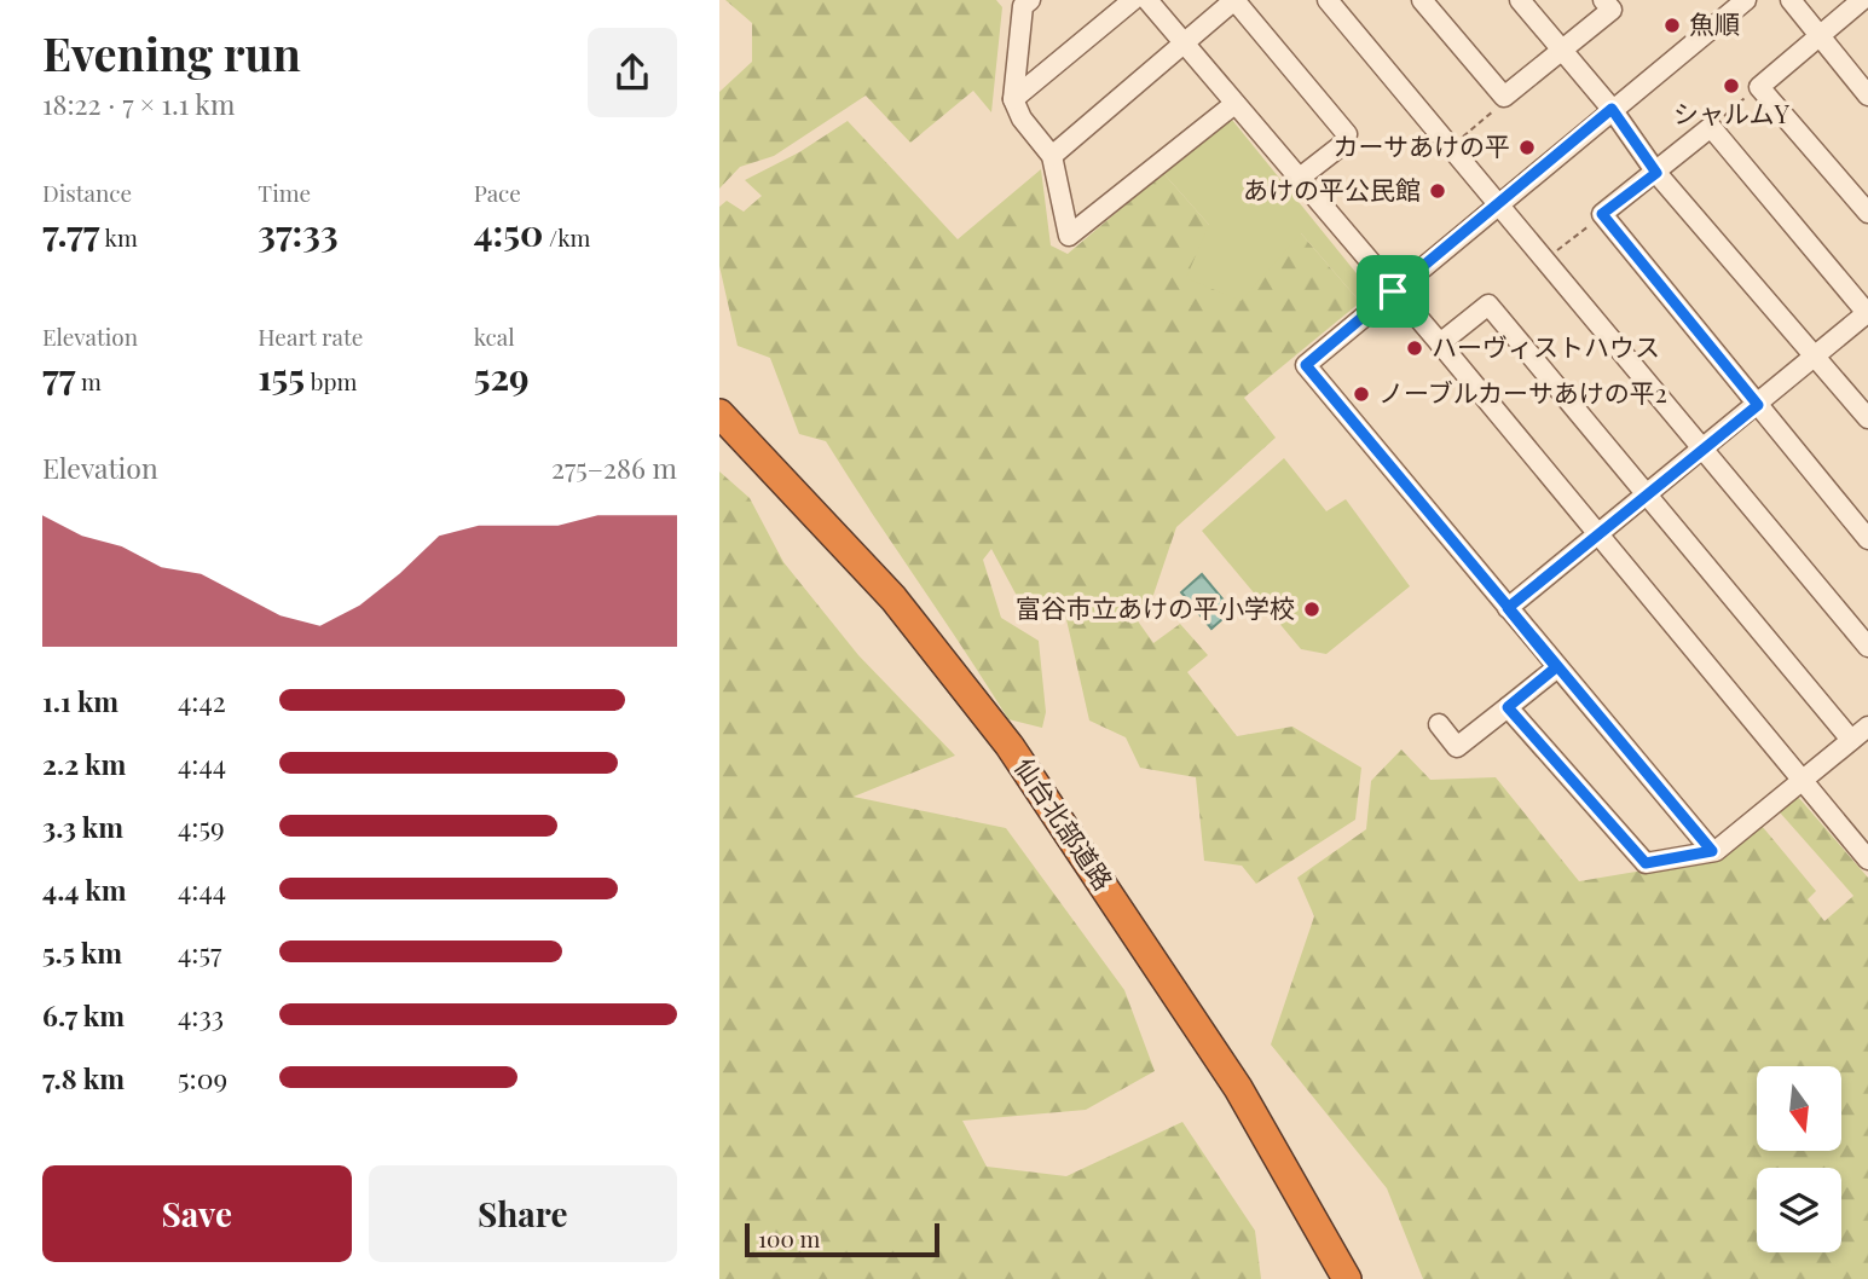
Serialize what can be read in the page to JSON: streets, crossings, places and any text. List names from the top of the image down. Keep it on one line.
{"streets":{"highway":["仙台北部道路"]},"places":["魚順","シャルムY","カーサあけの平","あけの平公民館","ハーヴィストハウス","ノーブルカーサあけの平2","富谷市立あけの平小学校"],"scale_bar":"100 m","north":"bottom","page":{"heading":["Evening run","18:22 · 7 × 1.1 km"],"stats":[["Distance","7.77 km"],["Time","37:33"],["Pace","4:50 /km"],["Elevation","77 m"],["Heart rate","155 bpm"],["kcal","529"]],"chart":["Elevation","275–286 m"],"list":[{"name":"1.1 km","note":"4:42"},{"name":"2.2 km","note":"4:44"},{"name":"3.3 km","note":"4:59"},{"name":"4.4 km","note":"4:44"},{"name":"5.5 km","note":"4:57"},{"name":"6.7 km","note":"4:33"},{"name":"7.8 km","note":"5:09"}],"buttons":["Save","Share"],"scale":"100 m"}}
